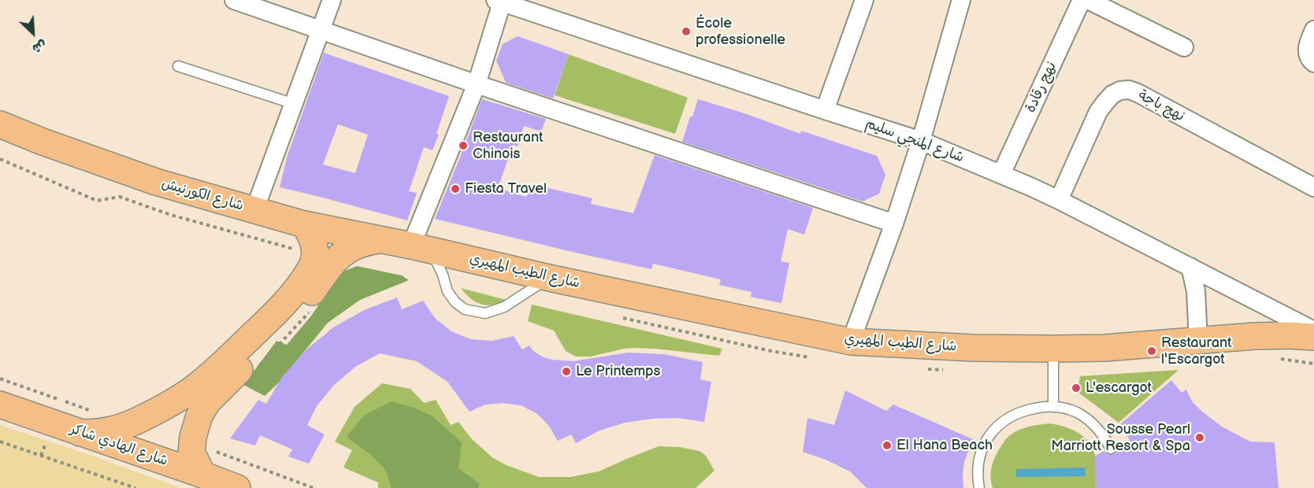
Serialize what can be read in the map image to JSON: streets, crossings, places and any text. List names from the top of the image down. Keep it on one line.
{"streets":{"main road":["شارع الكورنيش","شارع الطيب المهيري","شارع الهادي شاكر"],"street":["نهج رقادة","نهج باجة","شارع المنجي سليم"]},"crossings":[["نهج رقادة","شارع المنجي سليم"],["نهج باجة","شارع المنجي سليم"],["شارع الكورنيش","شارع الطيب المهيري"]],"places":["École professionelle","Restaurant Chinois","Fiesta Travel","Restaurant l'Escargot","Le Printemps","L'escargot","Sousse Pearl Marriott Resort & Spa","El Hana Beach"],"north":"bottom right"}
